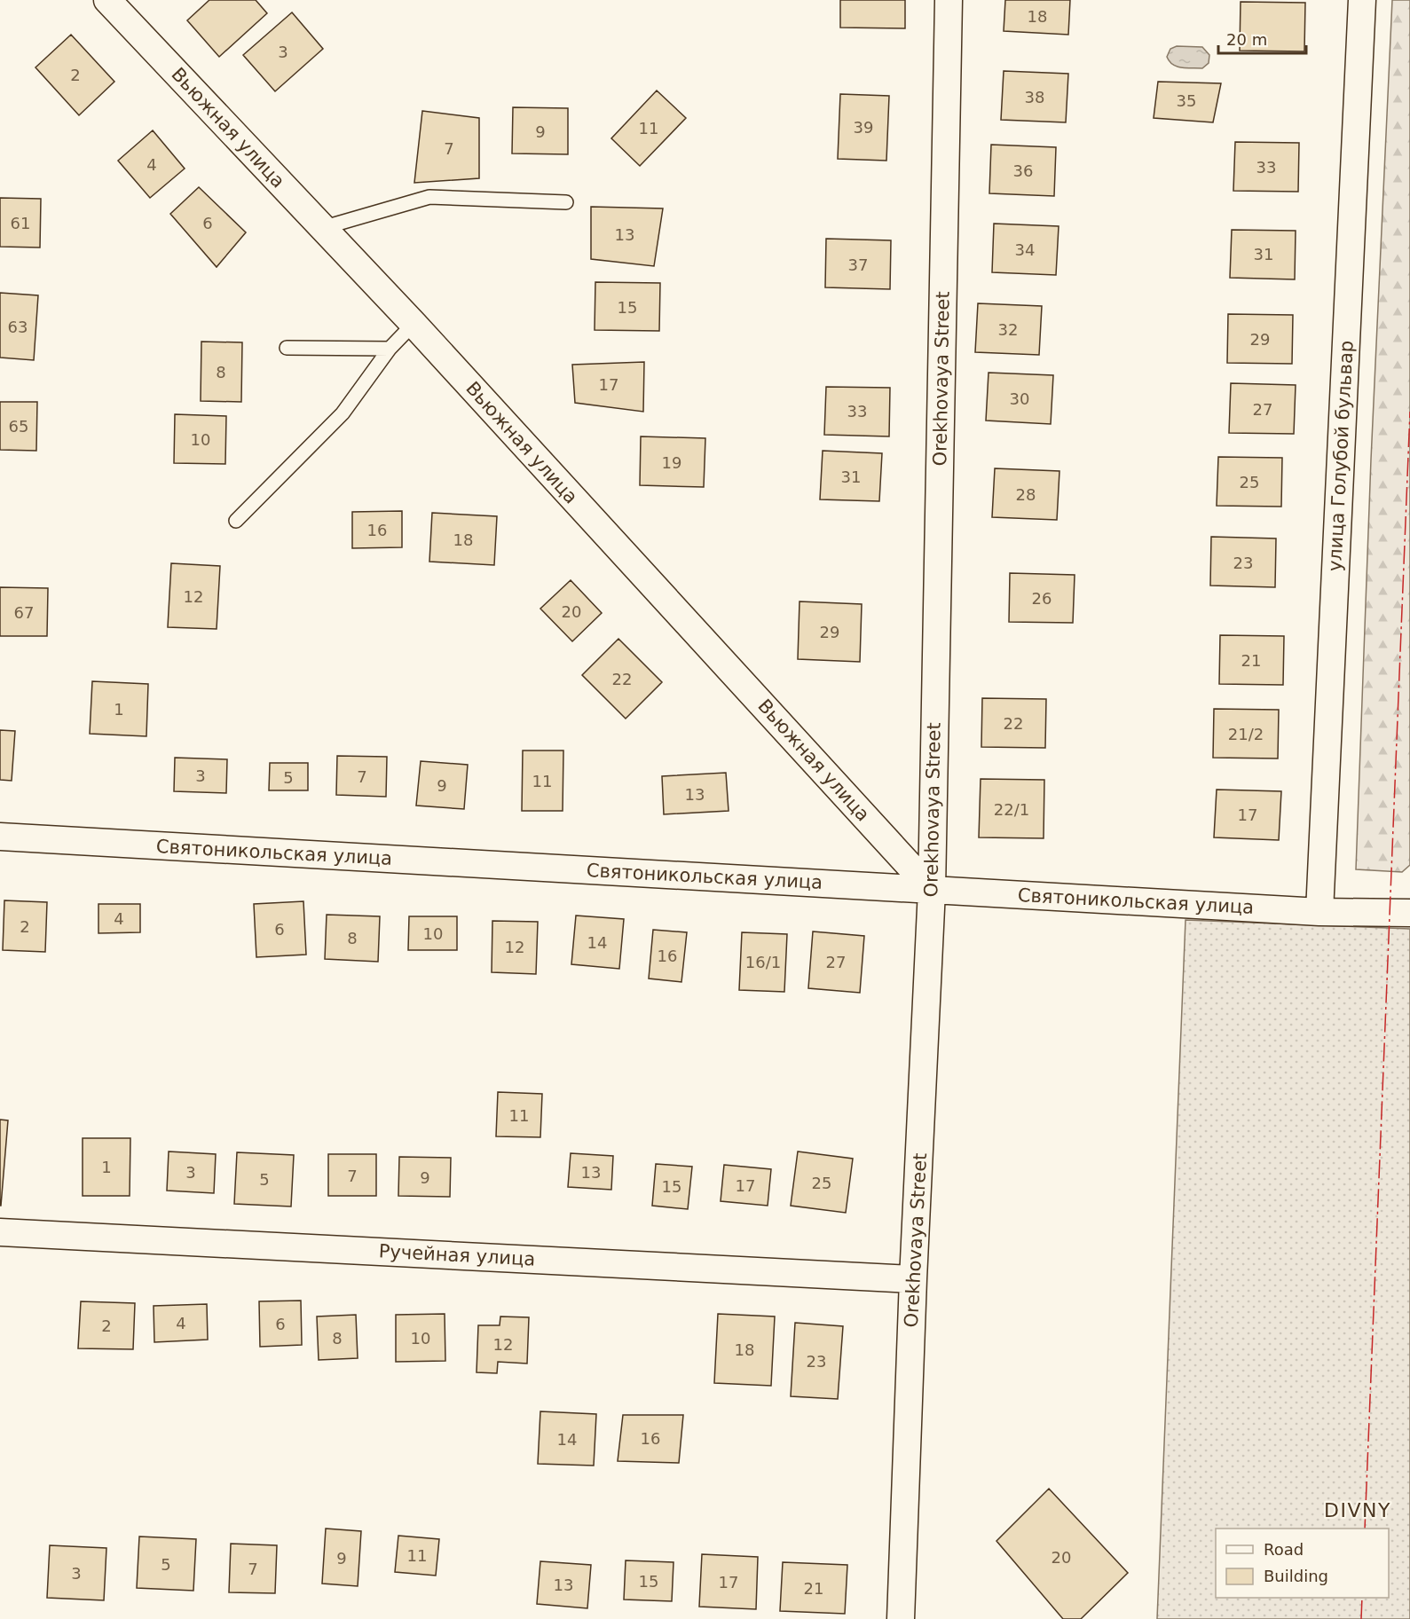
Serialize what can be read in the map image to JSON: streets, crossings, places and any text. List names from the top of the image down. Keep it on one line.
{"streets":{"street":["Вьюжная улица","Orekhovaya Street","улица Голубой бульвар","Святоникольская улица","Ручейная улица"]},"crossings":[["Вьюжная улица","Orekhovaya Street"],["Вьюжная улица","Святоникольская улица"],["Orekhovaya Street","Святоникольская улица"],["Orekhovaya Street","Ручейная улица"],["улица Голубой бульвар","Святоникольская улица"]],"districts":["DIVNY"],"house_numbers":["18","3","2","38","35","39","11","9","7","4","33","36","61","6","13","34","31","37","15","63","32","29","8","17","30","27","33","65","10","19","31","25","28","16","18","23","12","26","20","67","29","21","22","1","22","21/2","3","7","5","11","9","13","22/1","17","4","2","6","10","8","14","12","16","16/1","27","11","1","3","13","7","9","5","25","17","15","4","6","2","8","10","12","18","23","16","14","11","20","9","5","7","3","15","17","13","21"],"legend":["Road","Building"],"scale_bar":"20 m"}
